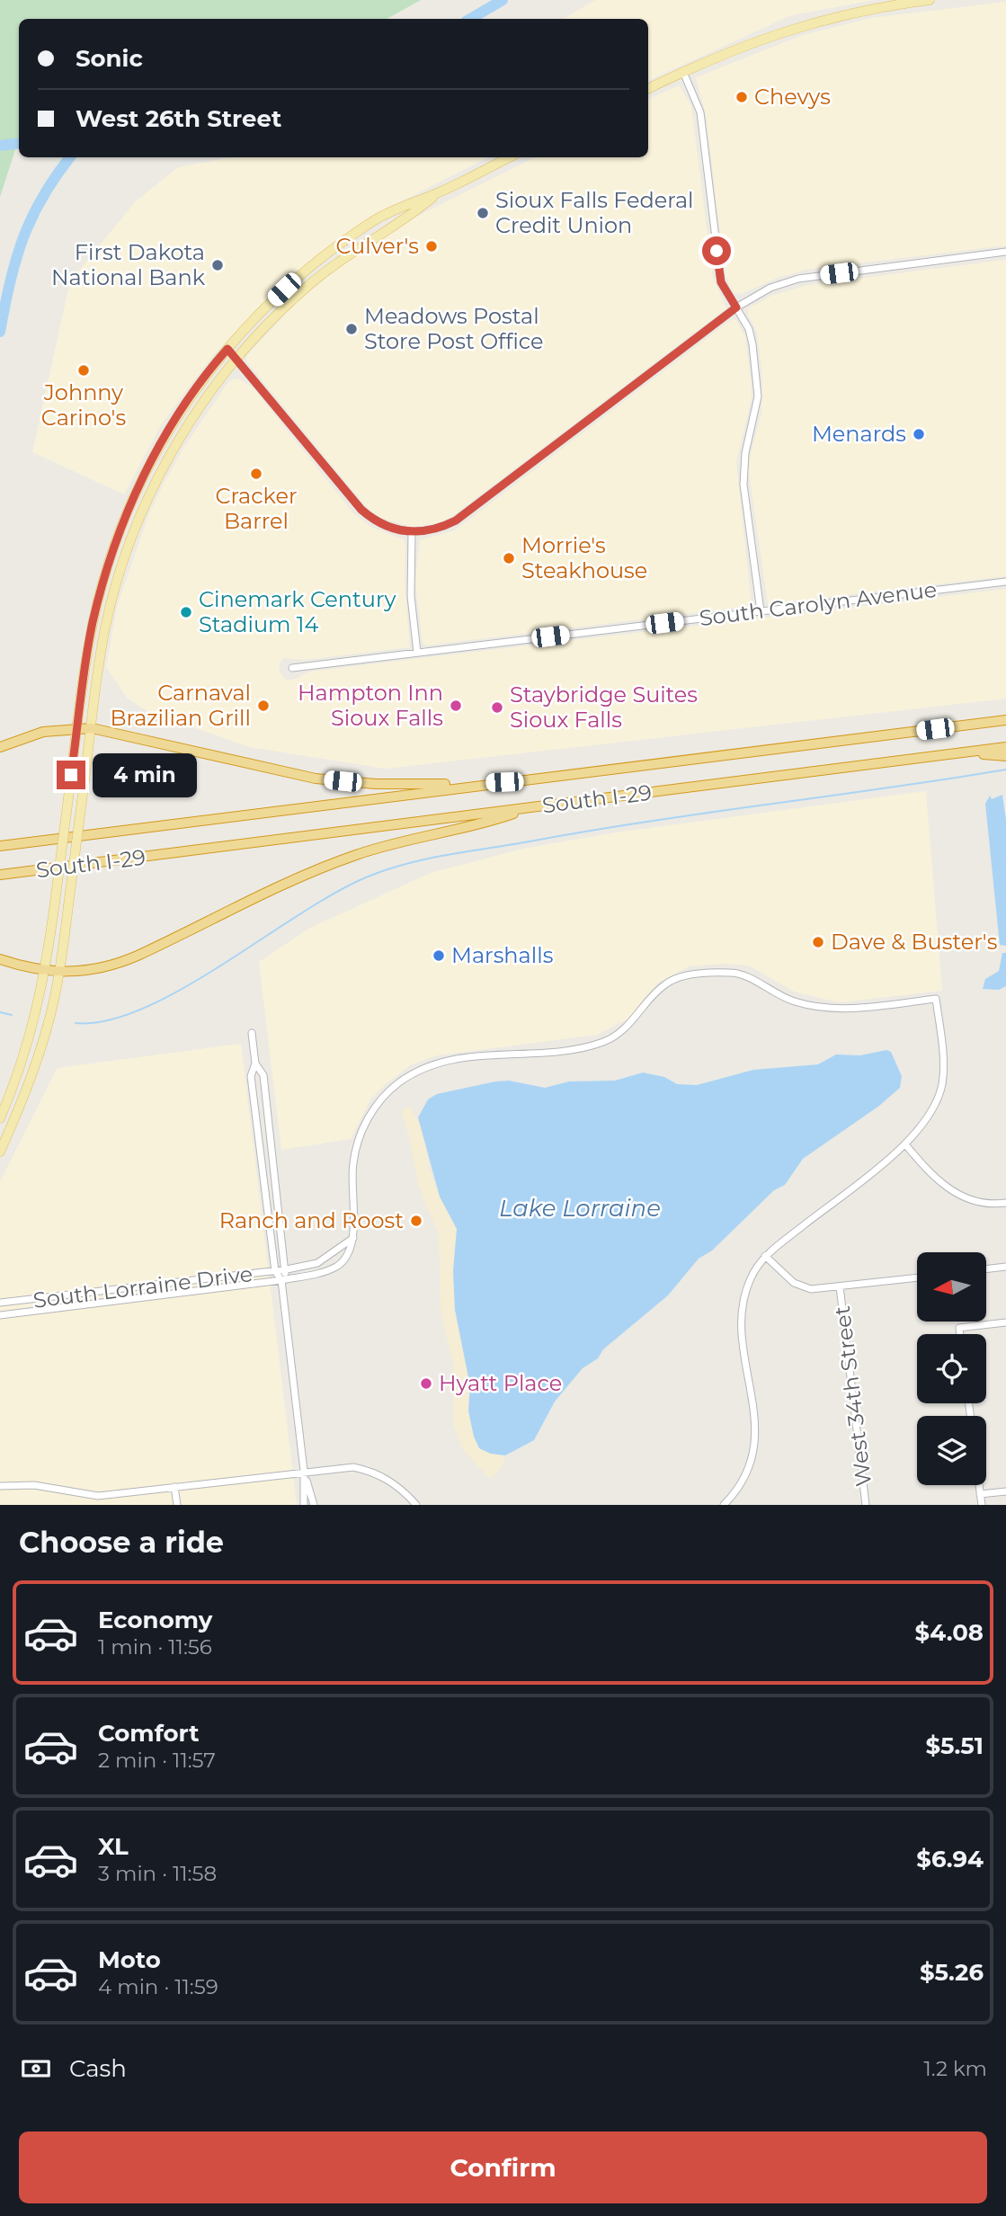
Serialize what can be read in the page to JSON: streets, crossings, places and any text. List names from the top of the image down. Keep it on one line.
{"streets":{"highway":["South I-29"],"street":["South Carolyn Avenue","South Lorraine Drive","West 34th Street"]},"water":["Lake Lorraine"],"places":["Chevys","Sioux Falls Federal Credit Union","Culver's","First Dakota National Bank","Meadows Postal Store Post Office","Johnny Carino's","Menards","Cracker Barrel","Morrie's Steakhouse","Cinemark Century Stadium 14","Carnaval Brazilian Grill","Hampton Inn Sioux Falls","Staybridge Suites Sioux Falls","Dave & Buster's","Marshalls","Ranch and Roost","Hyatt Place"],"north":"left","page":{"banner":["Sonic","West 26th Street"],"bubble":"4 min","heading":"Choose a ride","list":[{"name":"Economy","note":"1 min · 11:56","value":"$4.08"},{"name":"Comfort","note":"2 min · 11:57","value":"$5.51"},{"name":"XL","note":"3 min · 11:58","value":"$6.94"},{"name":"Moto","note":"4 min · 11:59","value":"$5.26"}],"pay":["Cash","1.2 km"],"buttons":"Confirm"}}
